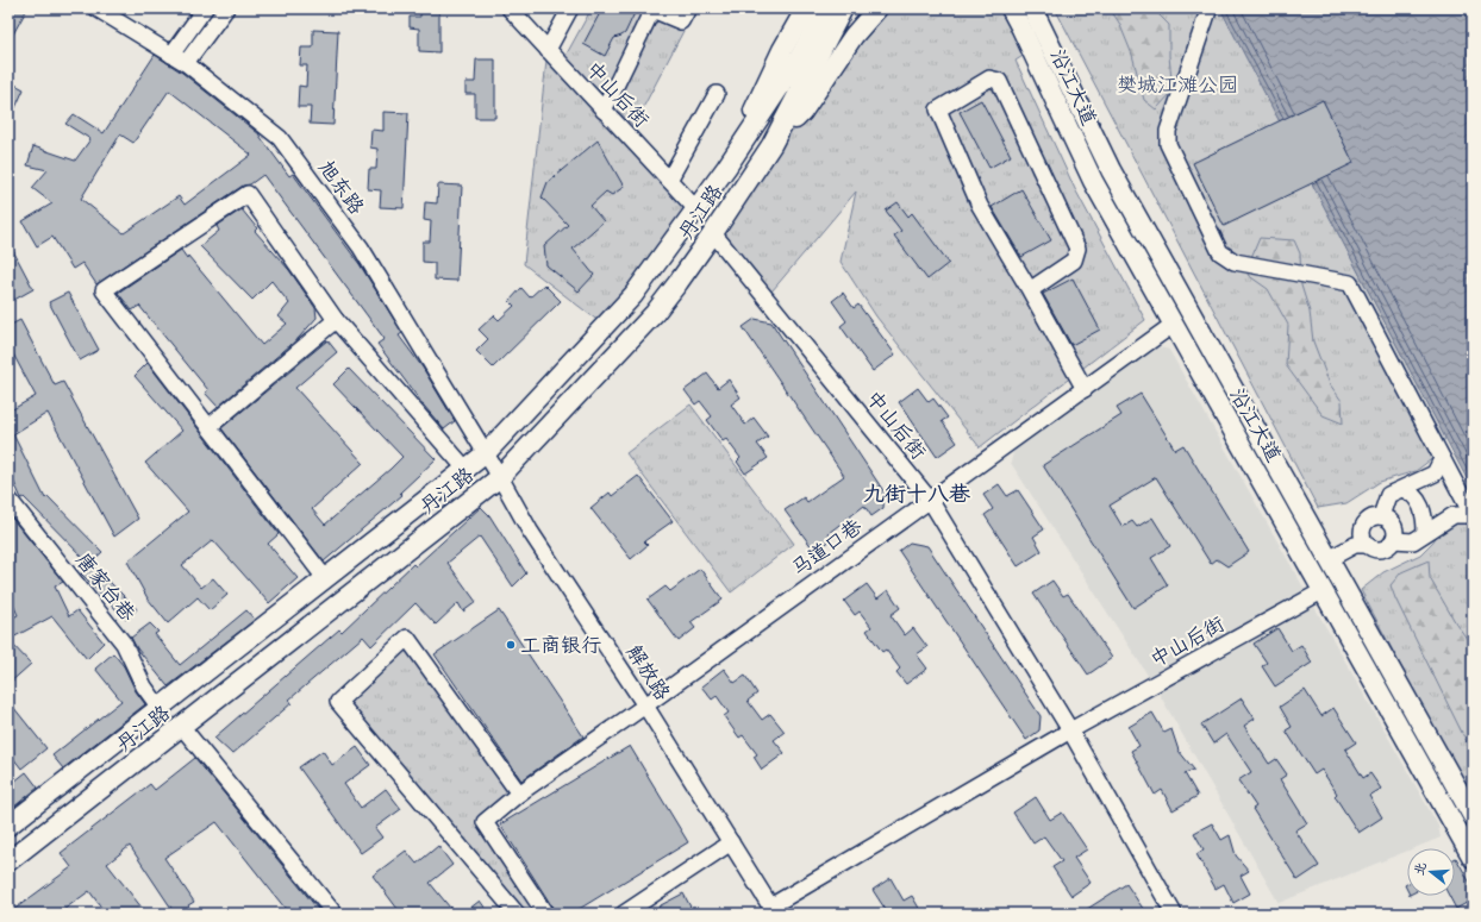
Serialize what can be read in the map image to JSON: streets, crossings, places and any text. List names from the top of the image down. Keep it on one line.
{"streets":{"main road":["沿江大道","丹江路"],"street":["中山后街","旭东路","马道口巷","唐家台巷","解放路"]},"crossings":[["沿江大道","中山后街"],["沿江大道","马道口巷"],["中山后街","丹江路"],["中山后街","马道口巷"],["旭东路","丹江路"],["旭东路","解放路"],["丹江路","唐家台巷"],["丹江路","解放路"],["马道口巷","解放路"]],"districts":["九街十八巷"],"parks":["樊城江滩公园"],"places":["工商银行"],"north":"left"}
